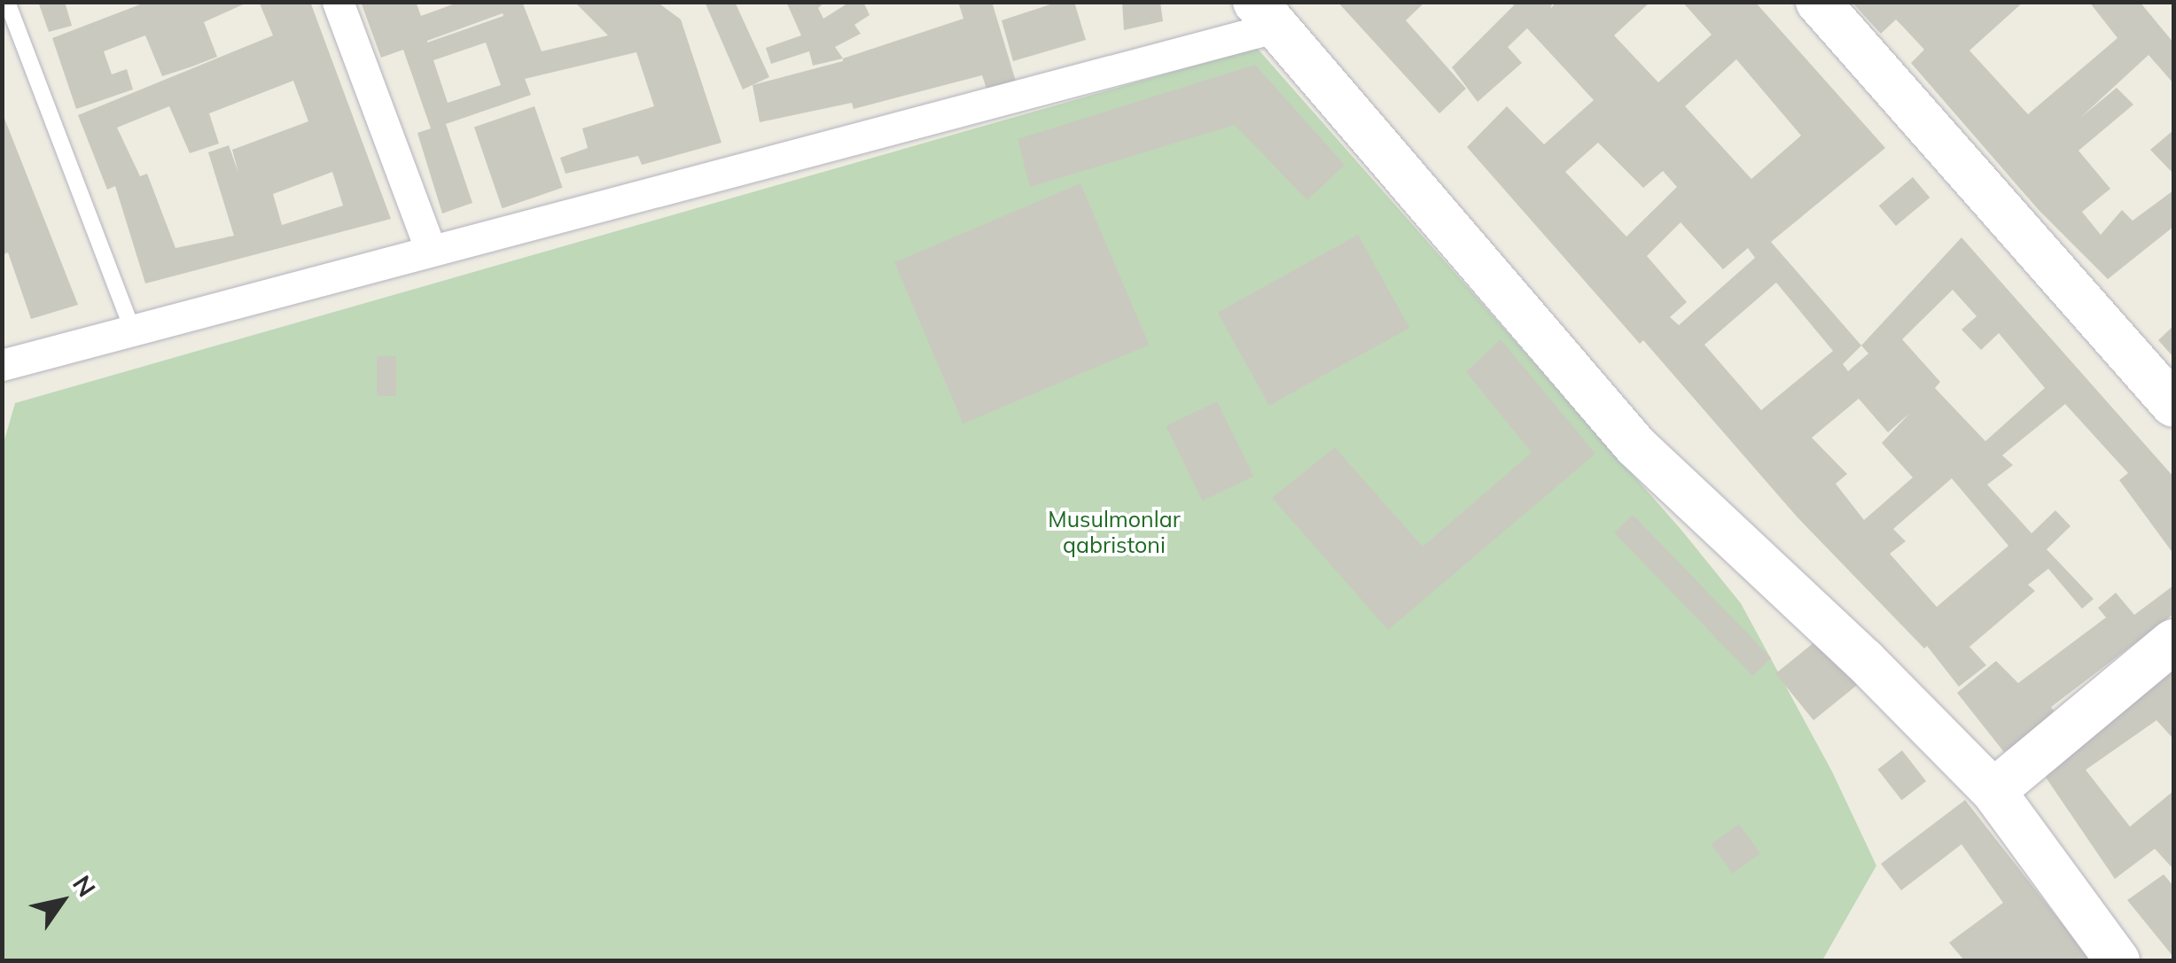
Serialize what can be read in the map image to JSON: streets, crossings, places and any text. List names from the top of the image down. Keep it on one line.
{"parks":["Musulmonlar qabristoni"],"north":"top right"}
